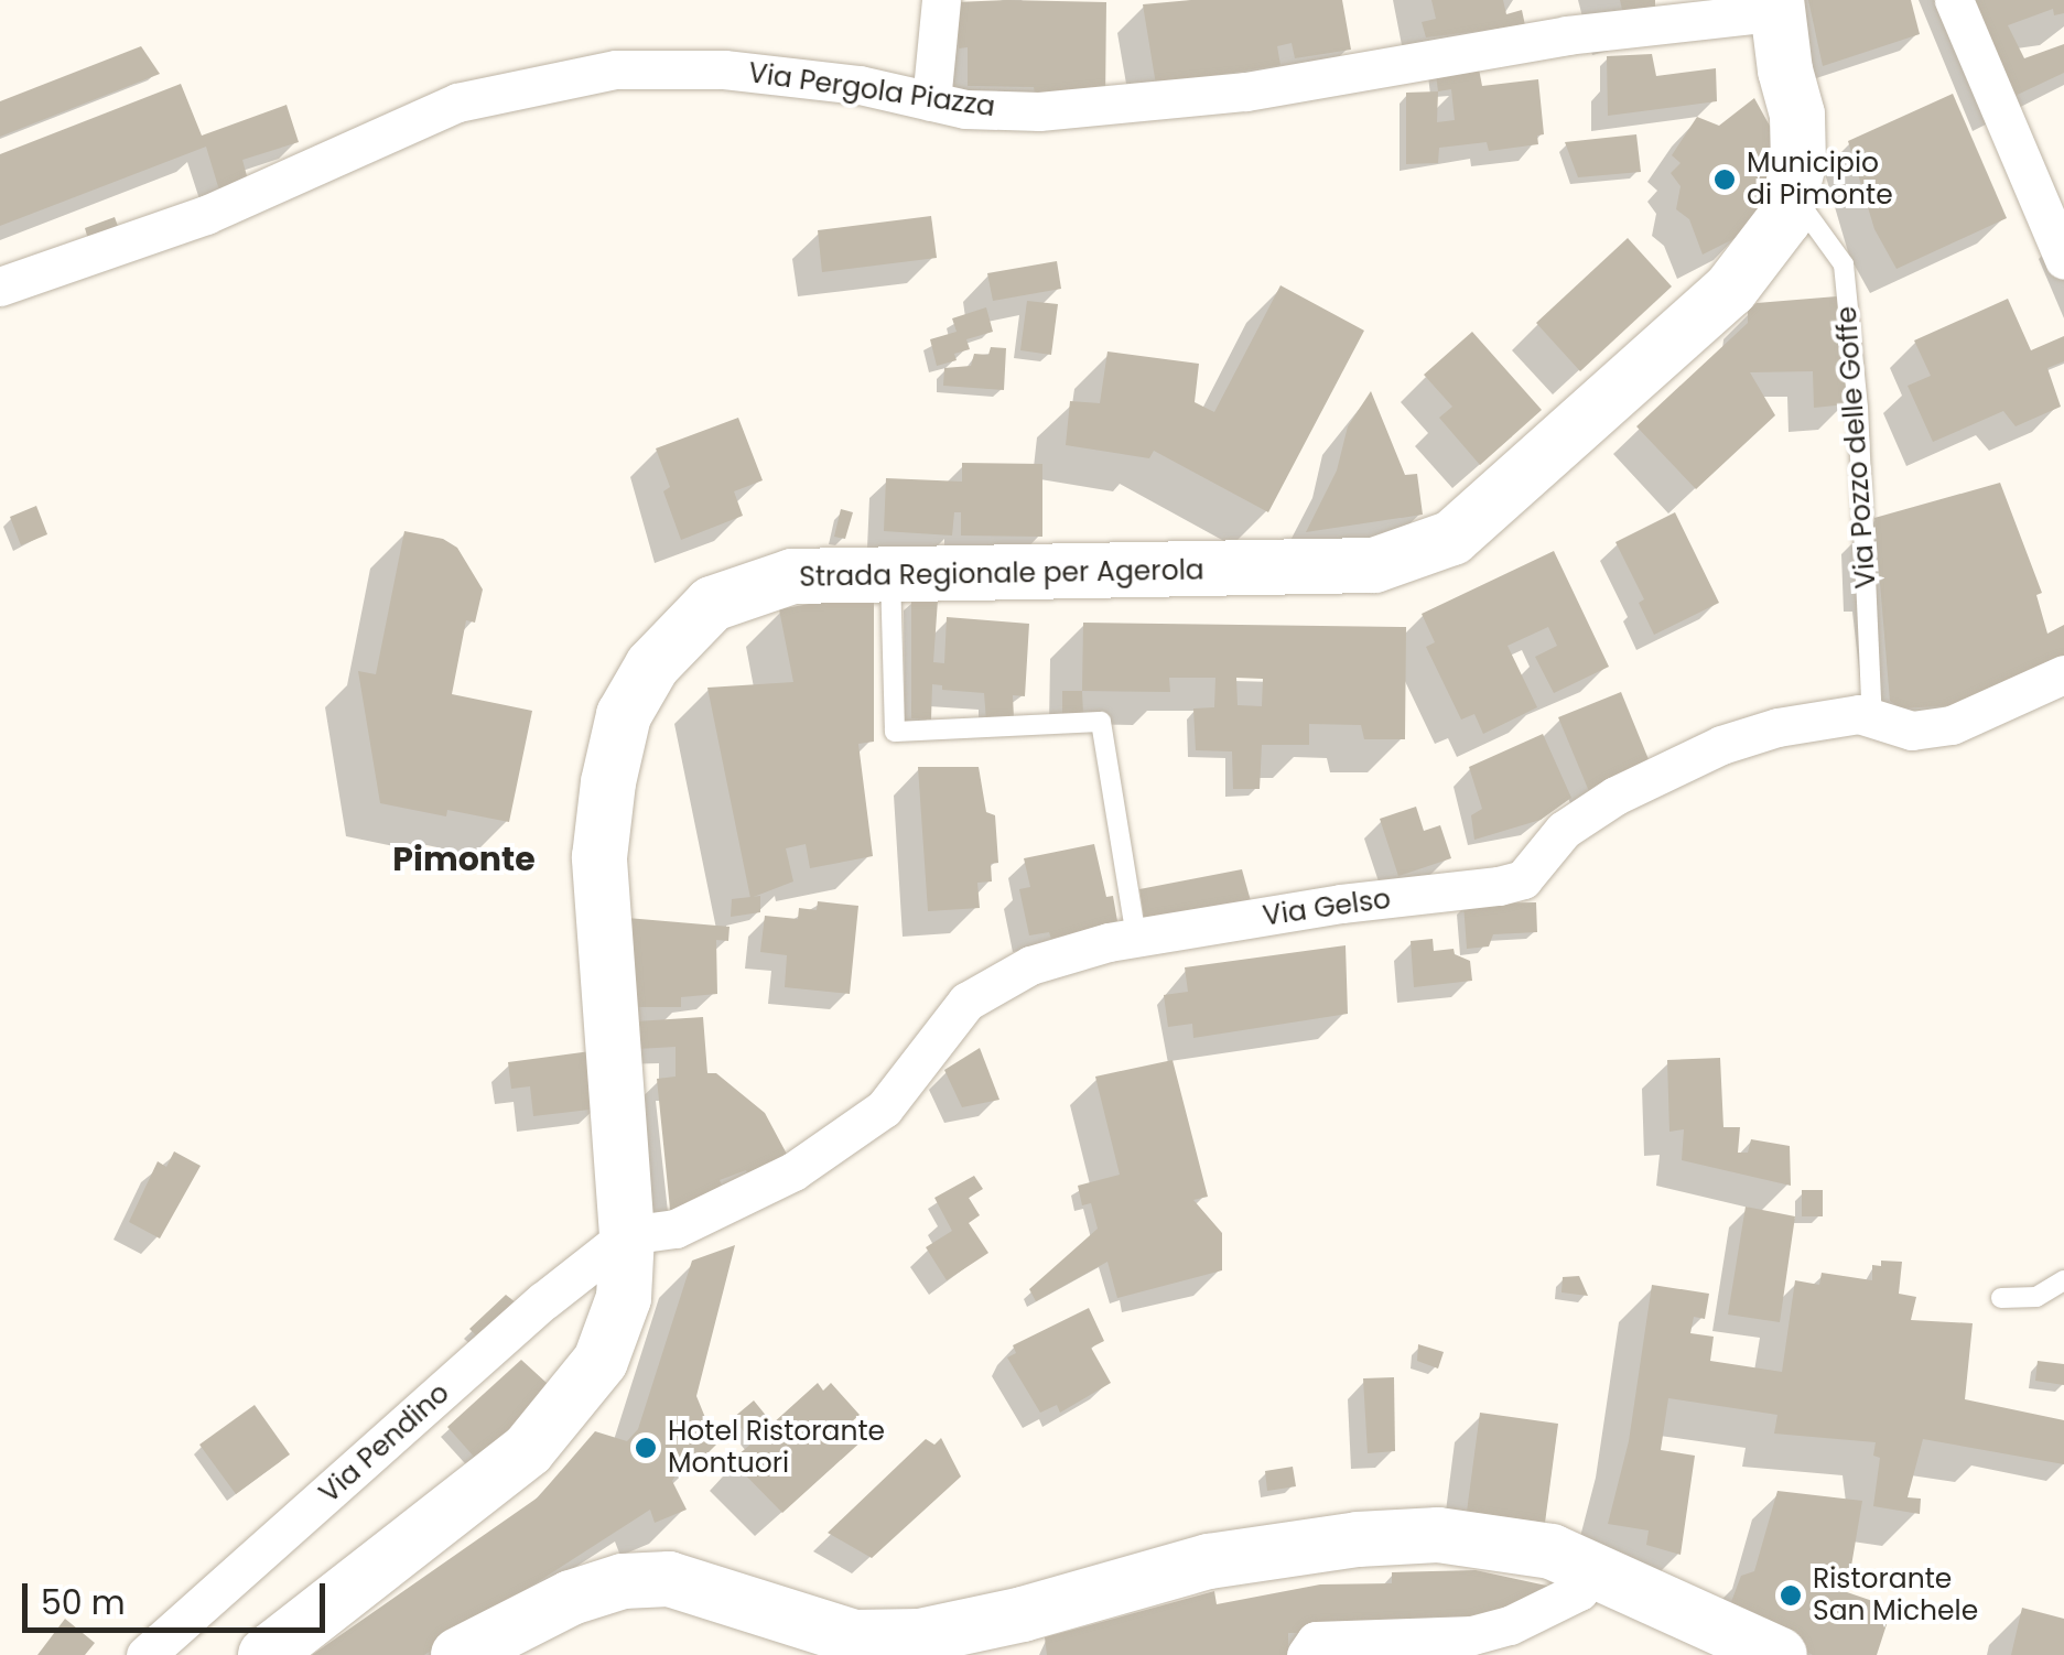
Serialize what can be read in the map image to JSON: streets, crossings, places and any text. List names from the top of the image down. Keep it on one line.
{"streets":{"main road":["Strada Regionale per Agerola"],"street":["Via Pergola Piazza","Via Gelso","Via Pendino"],"lane":["Via Pozzo delle Goffe"]},"crossings":[["Via Pergola Piazza","Strada Regionale per Agerola"],["Via Pozzo delle Goffe","Strada Regionale per Agerola"],["Via Pozzo delle Goffe","Via Gelso"],["Strada Regionale per Agerola","Via Gelso"],["Strada Regionale per Agerola","Via Pendino"],["Via Gelso","Via Pendino"]],"districts":["Pimonte"],"places":["Municipio di Pimonte","Hotel Ristorante Montuori","Ristorante San Michele"],"scale_bar":"50 m"}
